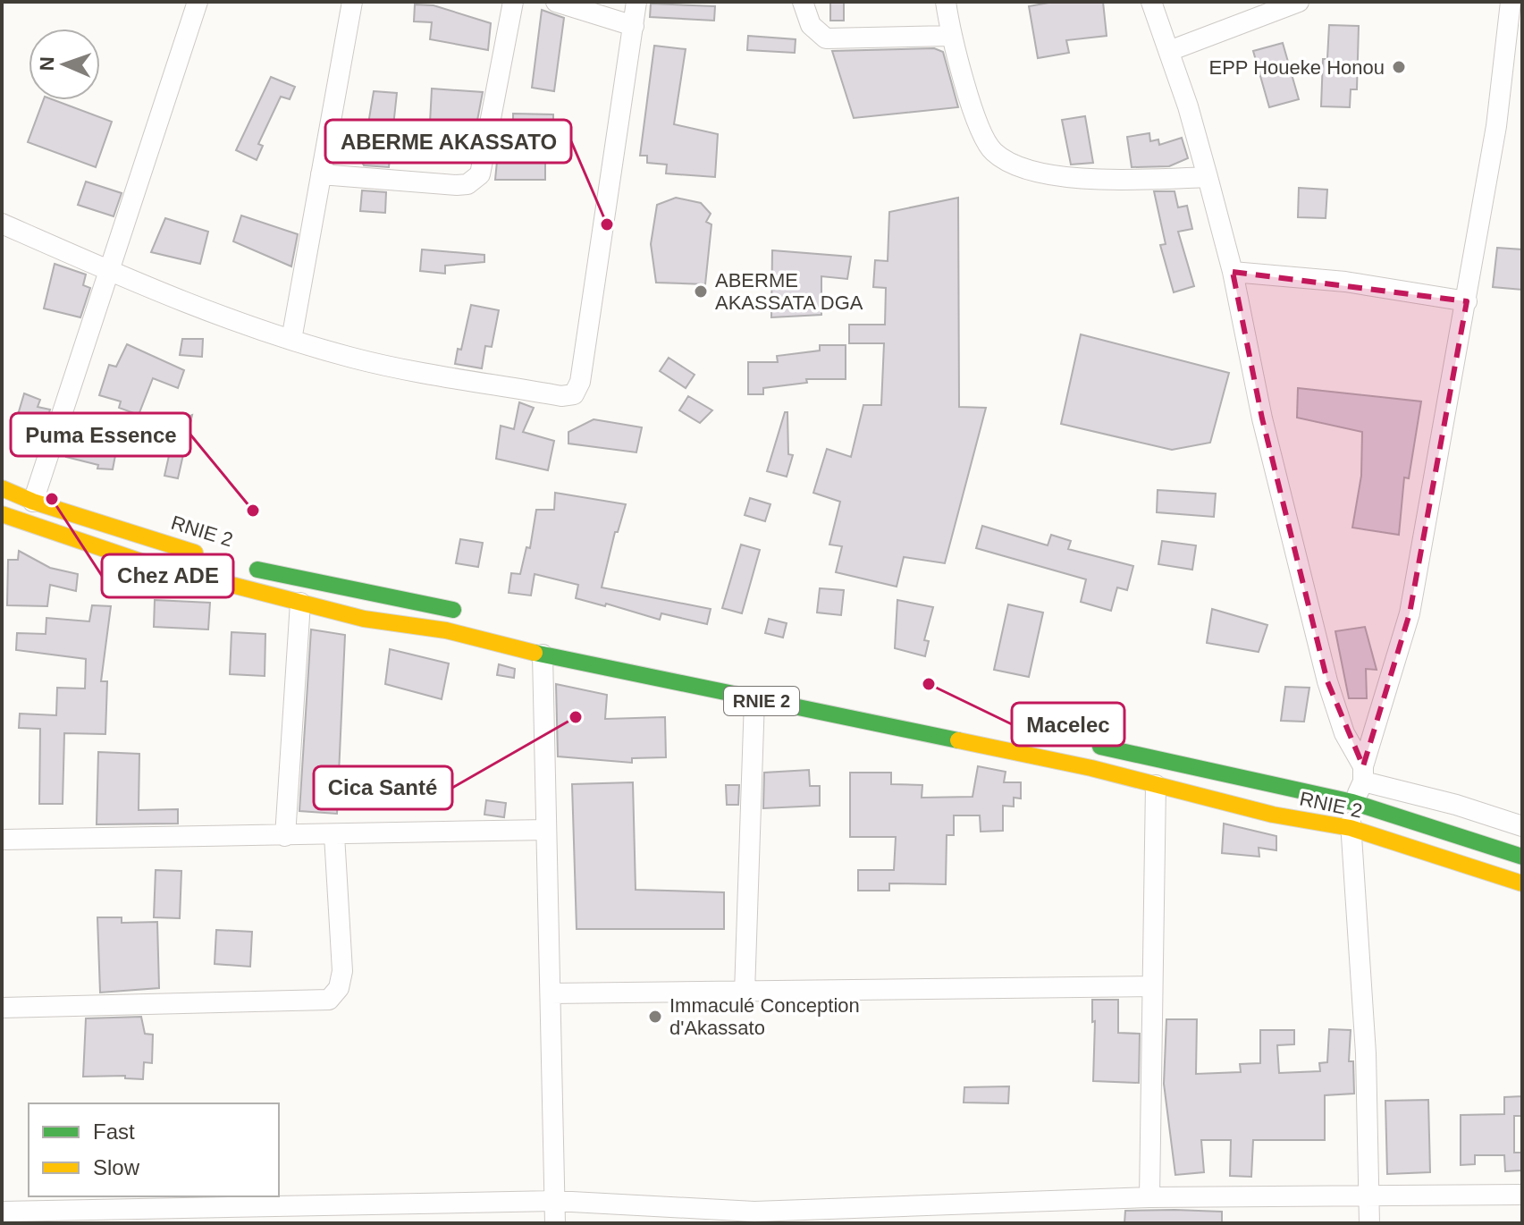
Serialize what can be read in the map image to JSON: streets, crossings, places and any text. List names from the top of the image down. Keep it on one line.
{"streets":{"highway":["RNIE 2"]},"places":["EPP Houeke Honou","ABERME AKASSATO","ABERME AKASSATA DGA","Chez ADE","Puma Essence","Macelec","Cica Santé","Immaculé Conception d'Akassato"],"legend":["Fast","Slow"],"north":"left"}
